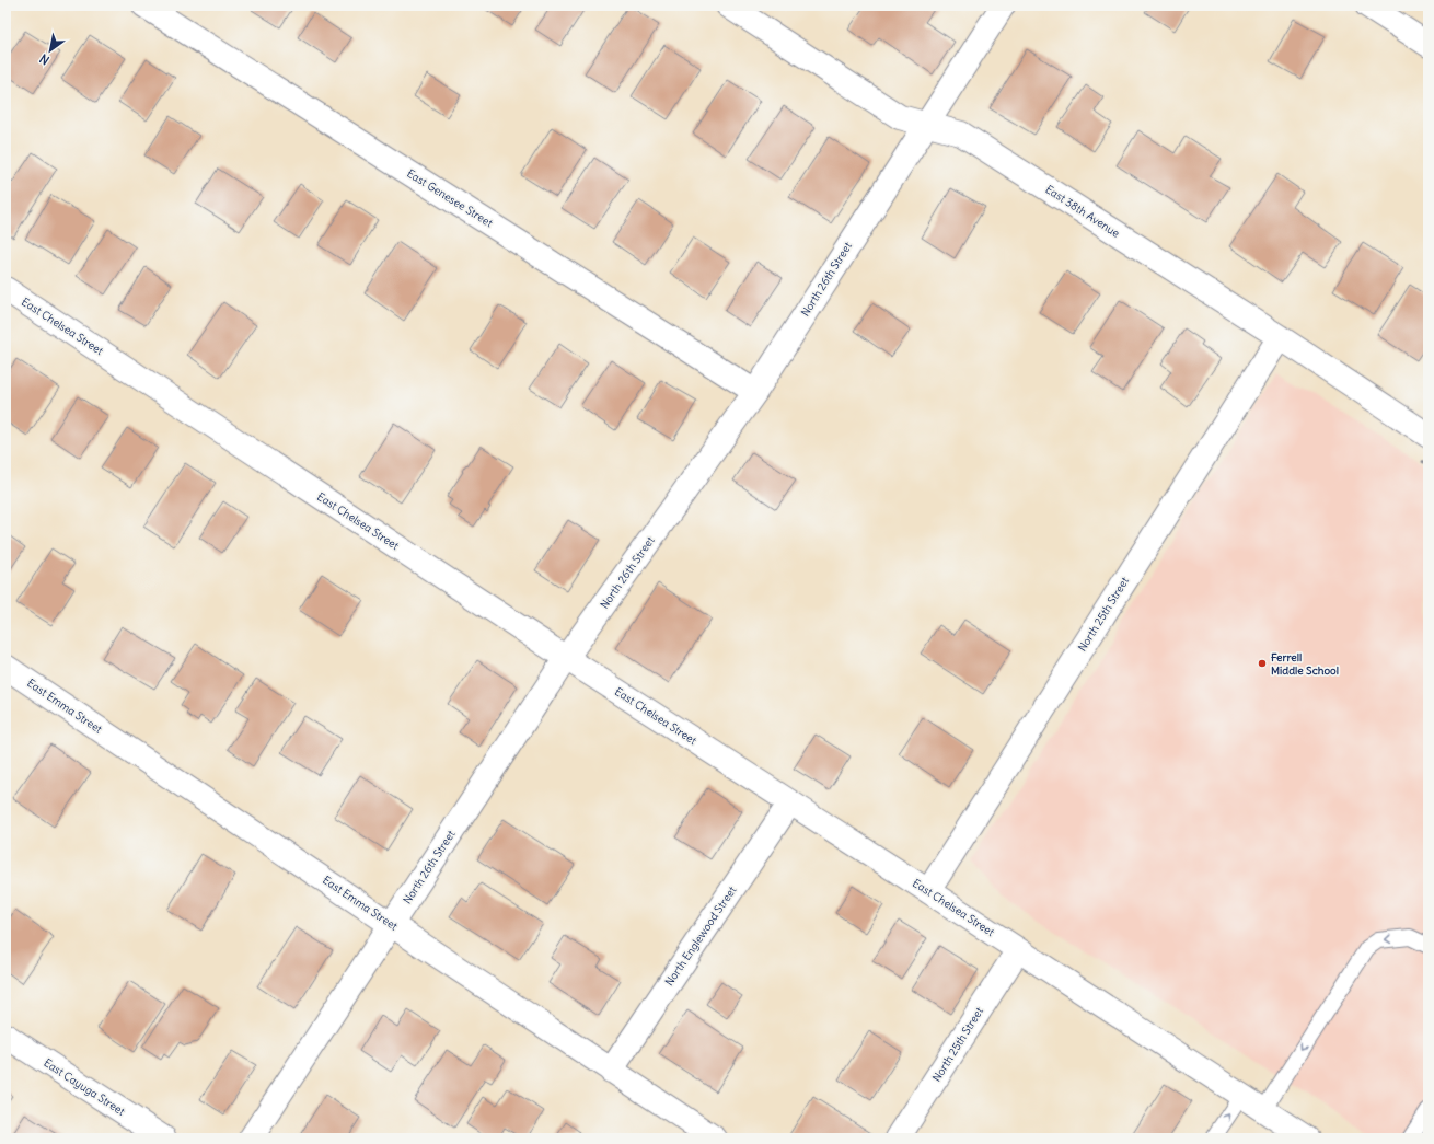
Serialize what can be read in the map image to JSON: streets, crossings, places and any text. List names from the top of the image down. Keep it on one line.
{"streets":{"street":["East Genesee Street","East 38th Avenue","North 26th Street","East Chelsea Street","North 25th Street","East Emma Street","North Englewood Street","East Cayuga Street"]},"crossings":[["East Genesee Street","North 26th Street"],["East 38th Avenue","North 26th Street"],["East 38th Avenue","North 25th Street"],["North 26th Street","East Chelsea Street"],["North 26th Street","East Emma Street"],["East Chelsea Street","North 25th Street"],["East Chelsea Street","North Englewood Street"],["East Emma Street","North Englewood Street"]],"places":["Ferrell Middle School"],"north":"bottom left"}
